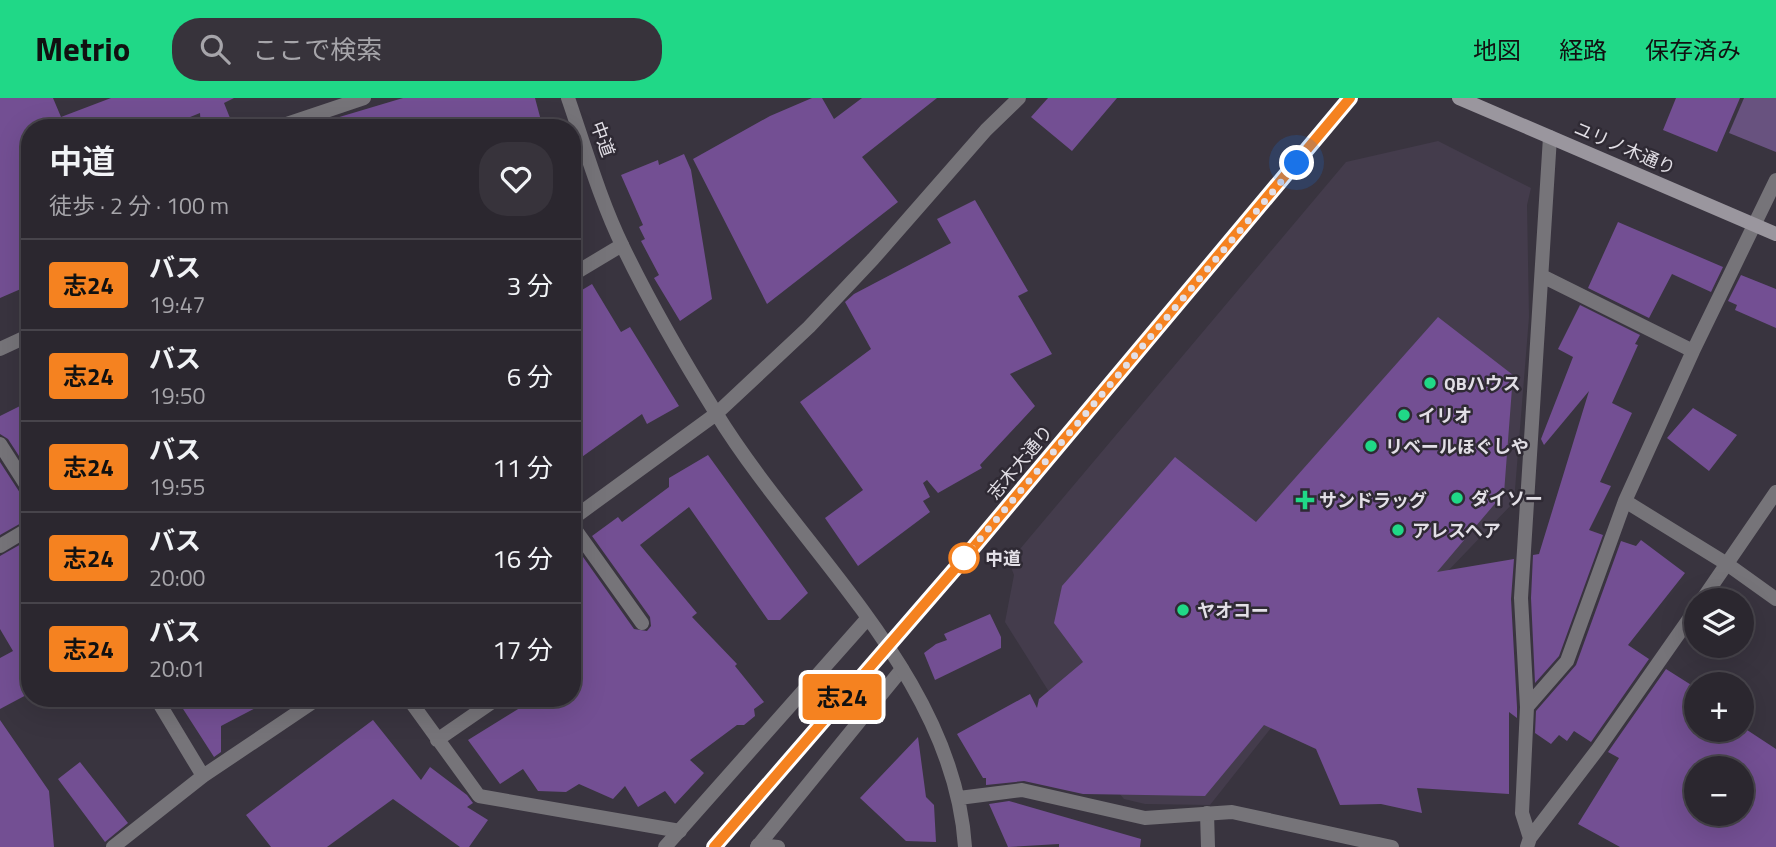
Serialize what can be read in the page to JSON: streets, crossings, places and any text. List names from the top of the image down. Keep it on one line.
{"streets":{"main road":["ユリノ木通り","志木大通り"],"street":["中道"]},"crossings":[["中道","志木大通り"]],"places":{"other":["QBハウス","イリオ","リベールほぐしや","ダイソー","アレスヘア","中道","ヤオコー"],"health":["サンドラッグ"]},"lines":["bus line 志24"],"page":{"header":"Metrio","search":"ここで検索","nav":["地図","経路","保存済み"],"on_map":"志24","heading":["中道","徒歩 · 2 分 · 100 m"],"list":[{"mark":"志24","name":"バス","note":"19:47","value":"3 分"},{"mark":"志24","name":"バス","note":"19:50","value":"6 分"},{"mark":"志24","name":"バス","note":"19:55","value":"11 分"},{"mark":"志24","name":"バス","note":"20:00","value":"16 分"},{"mark":"志24","name":"バス","note":"20:01","value":"17 分"}],"map_buttons":["+","−"]}}
